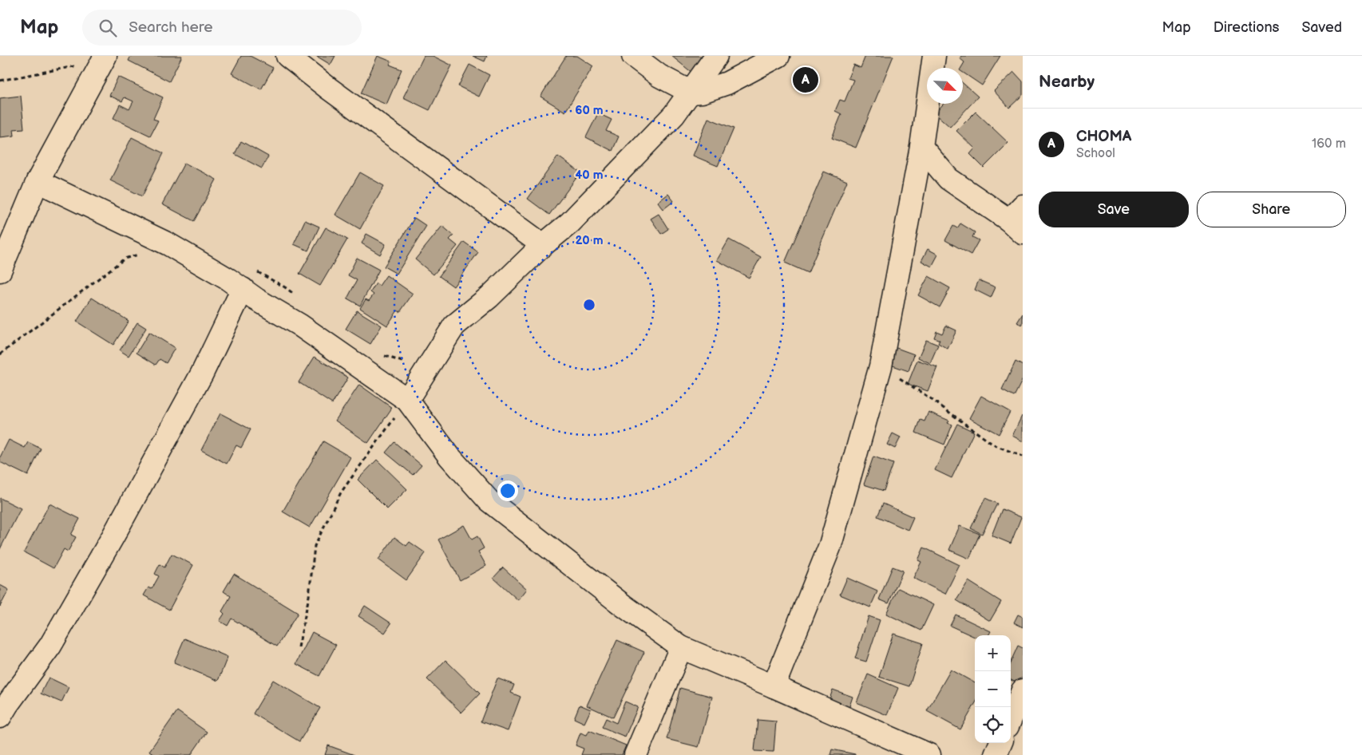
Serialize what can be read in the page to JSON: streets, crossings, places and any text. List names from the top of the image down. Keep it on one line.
{"north":"bottom right","page":{"header":"Map","search":"Search here","nav":["Map","Directions","Saved"],"heading":"Nearby","pins":"A","list":[{"mark":"A","name":"CHOMA","note":"School","value":"160 m"}],"buttons":["Save","Share"],"map_buttons":["+","−"]},"rings":["60 m","40 m","20 m"]}
